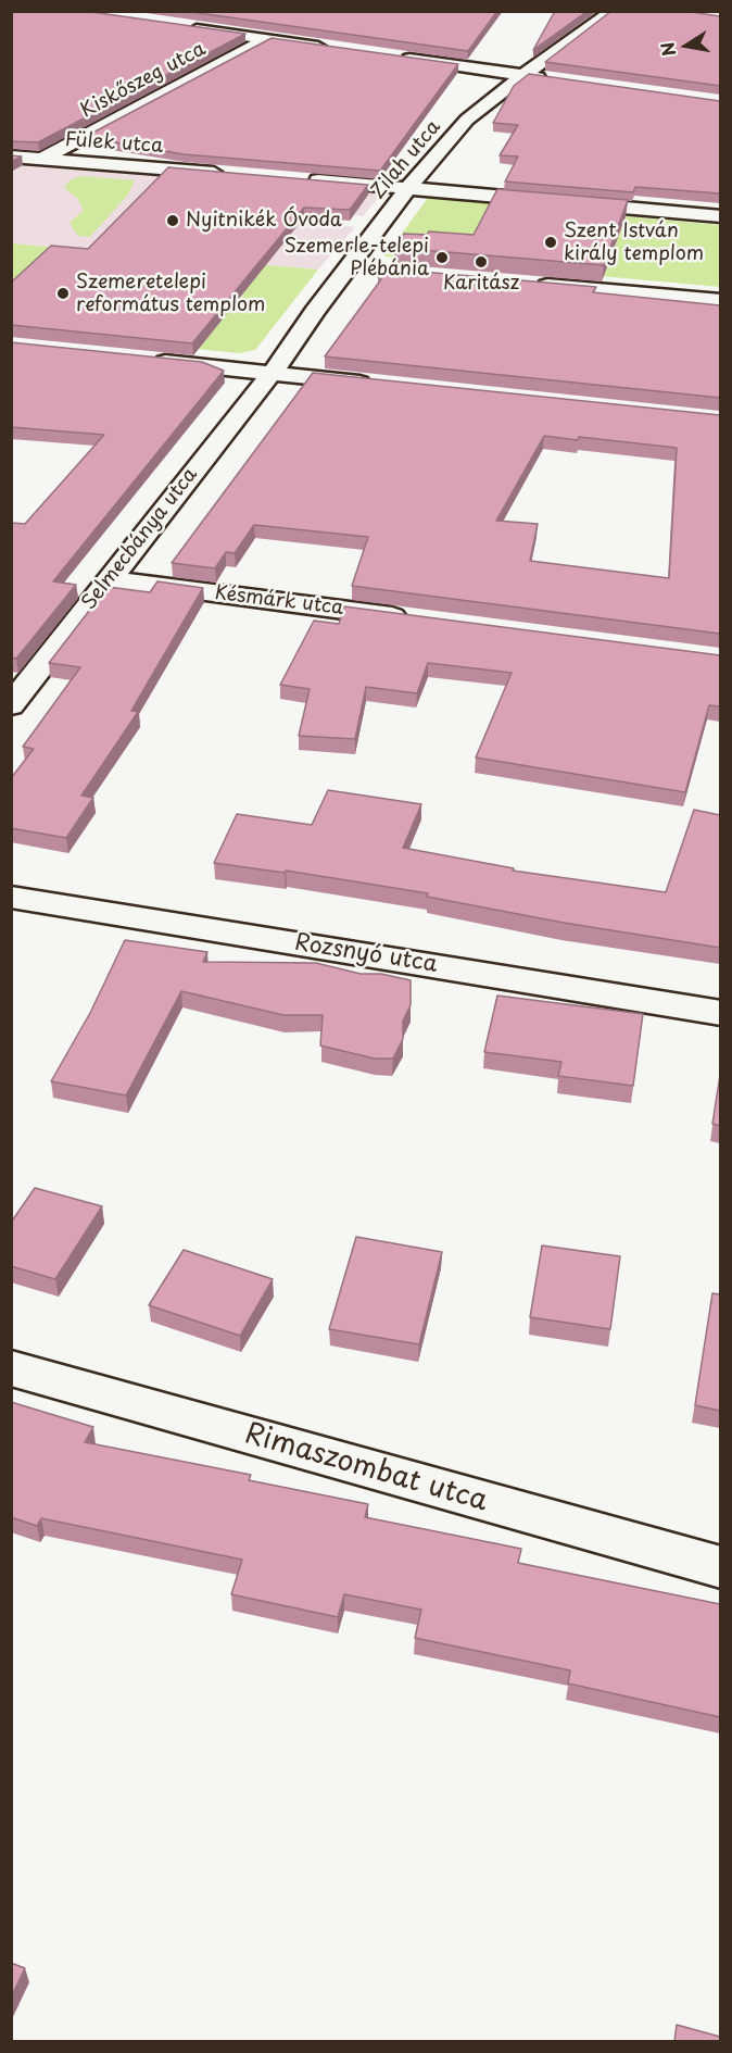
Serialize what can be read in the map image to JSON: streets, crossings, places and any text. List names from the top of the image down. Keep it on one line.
{"streets":{"street":["Kiskőszeg utca","Fülek utca","Zilah utca","Selmecbánya utca","Késmárk utca","Rozsnyó utca","Rimaszombat utca"]},"crossings":[["Kiskőszeg utca","Fülek utca"],["Zilah utca","Selmecbánya utca"],["Selmecbánya utca","Késmárk utca"]],"places":["Nyitnikék Óvoda","Szent István király templom","Szemerle-telepi Plébánia","Karitász","Szemeretelepi református templom"],"north":"left"}
